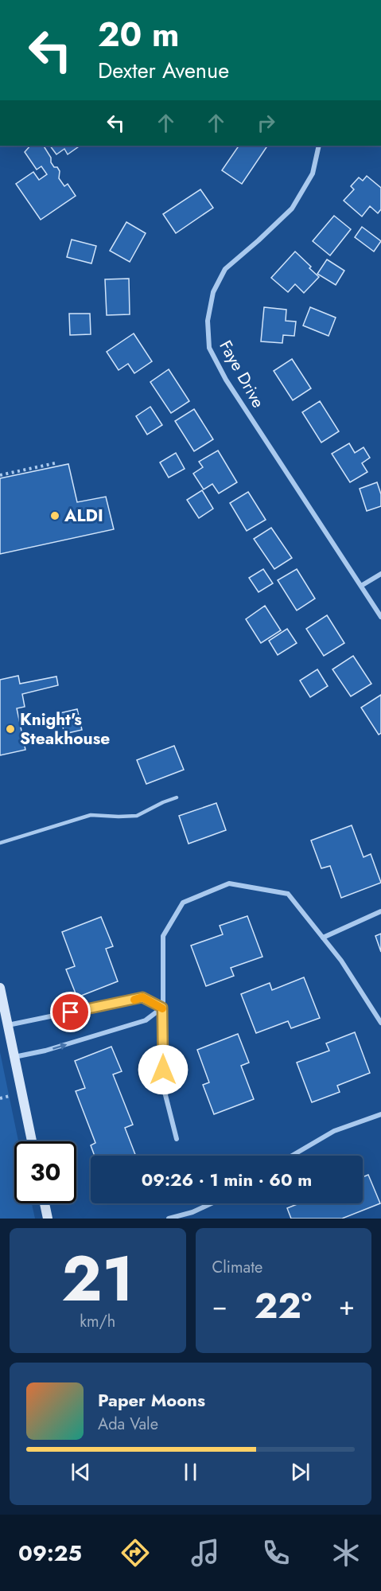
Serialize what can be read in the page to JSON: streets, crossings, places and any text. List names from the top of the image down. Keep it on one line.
{"streets":{"street":["Faye Drive"]},"places":["ALDI","Knight's Steakhouse"],"page":{"turn":["20 m","Dexter Avenue"],"limit":"30","trip":"09:26 · 1 min · 60 m","tile":[["21","km/h"],"Climate"],"heat":["−","22°","+"],"song":["Paper Moons","Ada Vale"],"tabs":"09:25"}}
